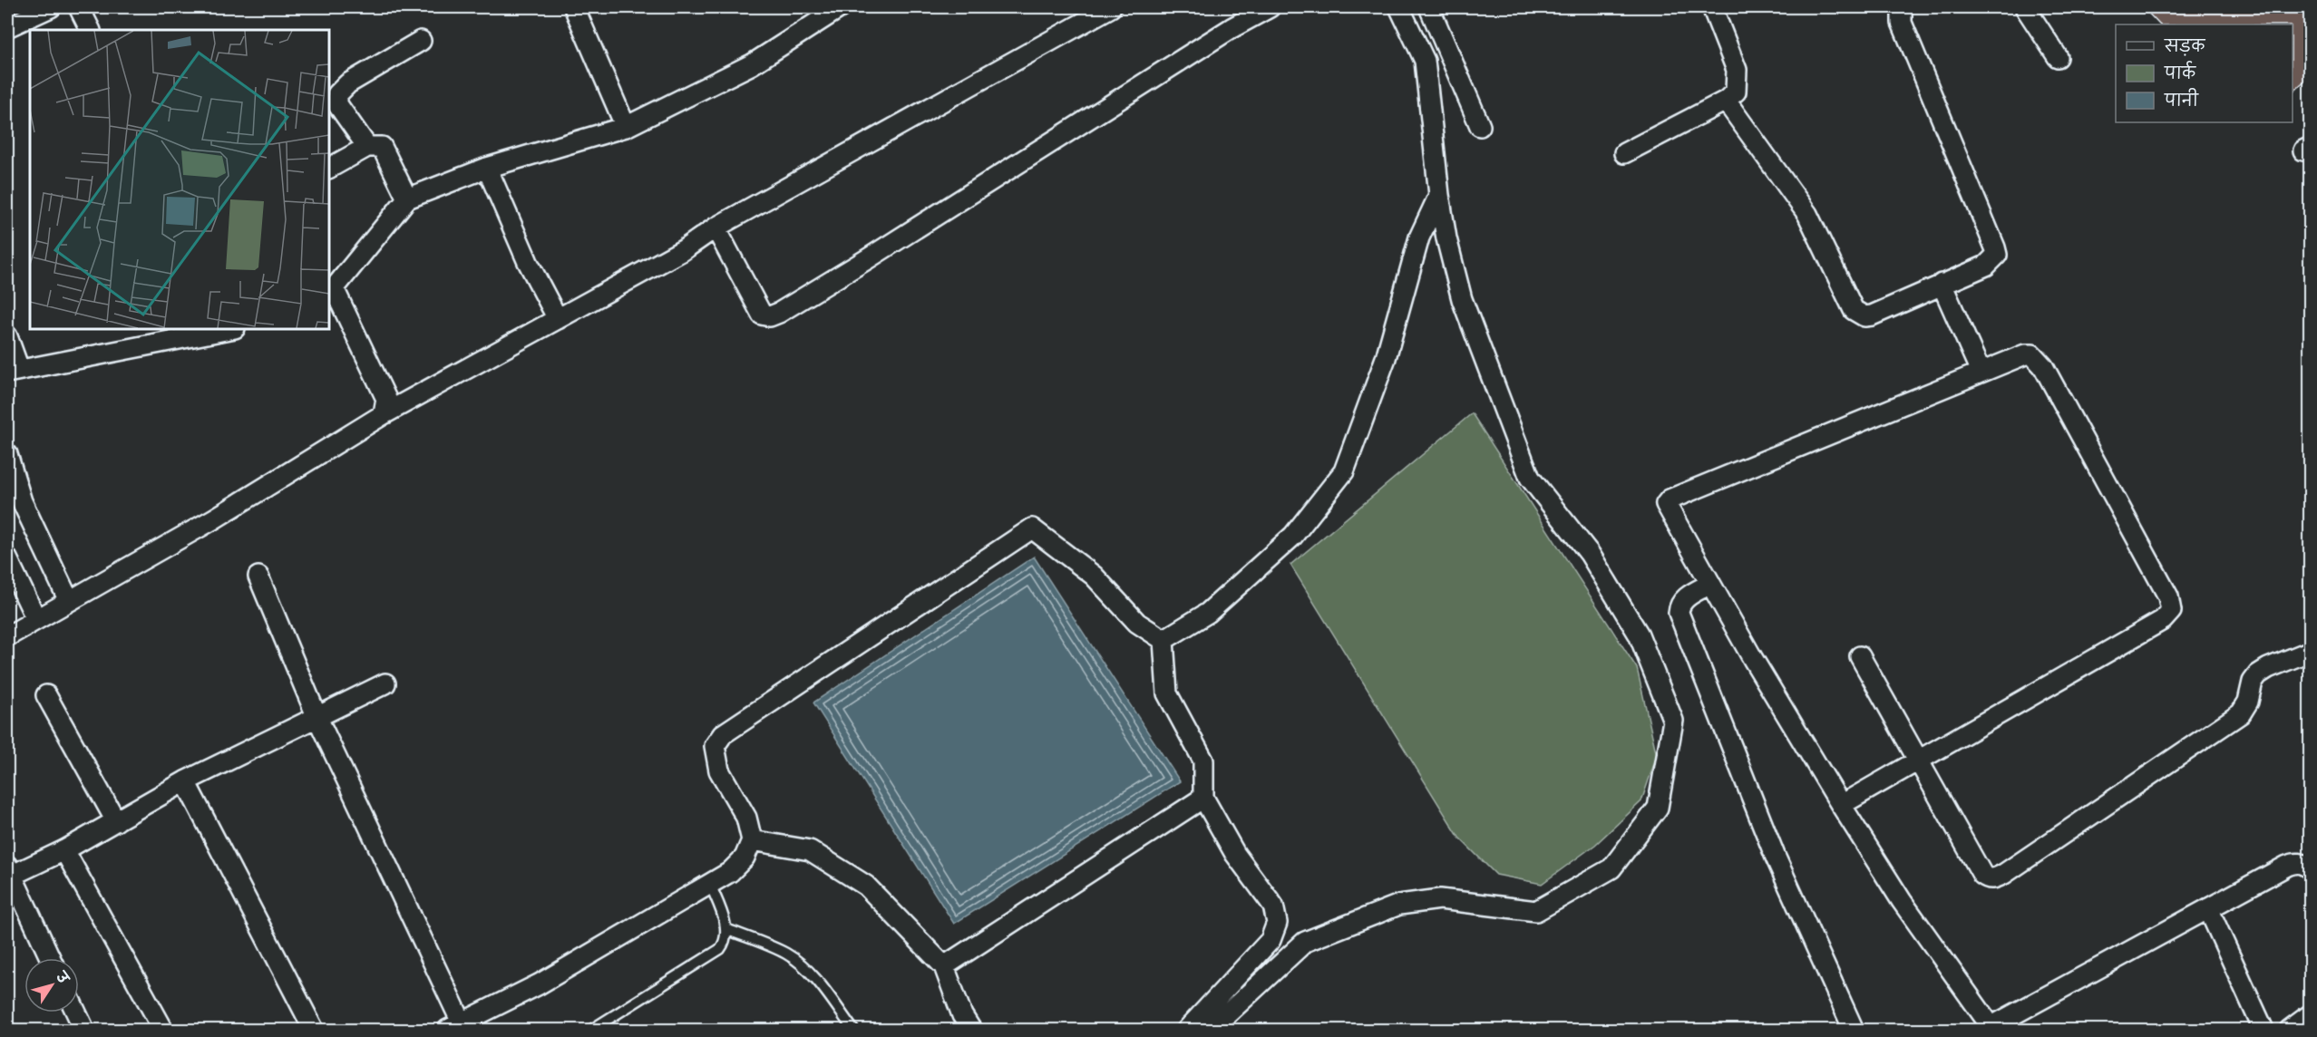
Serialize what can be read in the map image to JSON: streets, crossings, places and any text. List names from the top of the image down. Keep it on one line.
{"legend":["सड़क","पार्क","पानी"],"north":"top right"}
